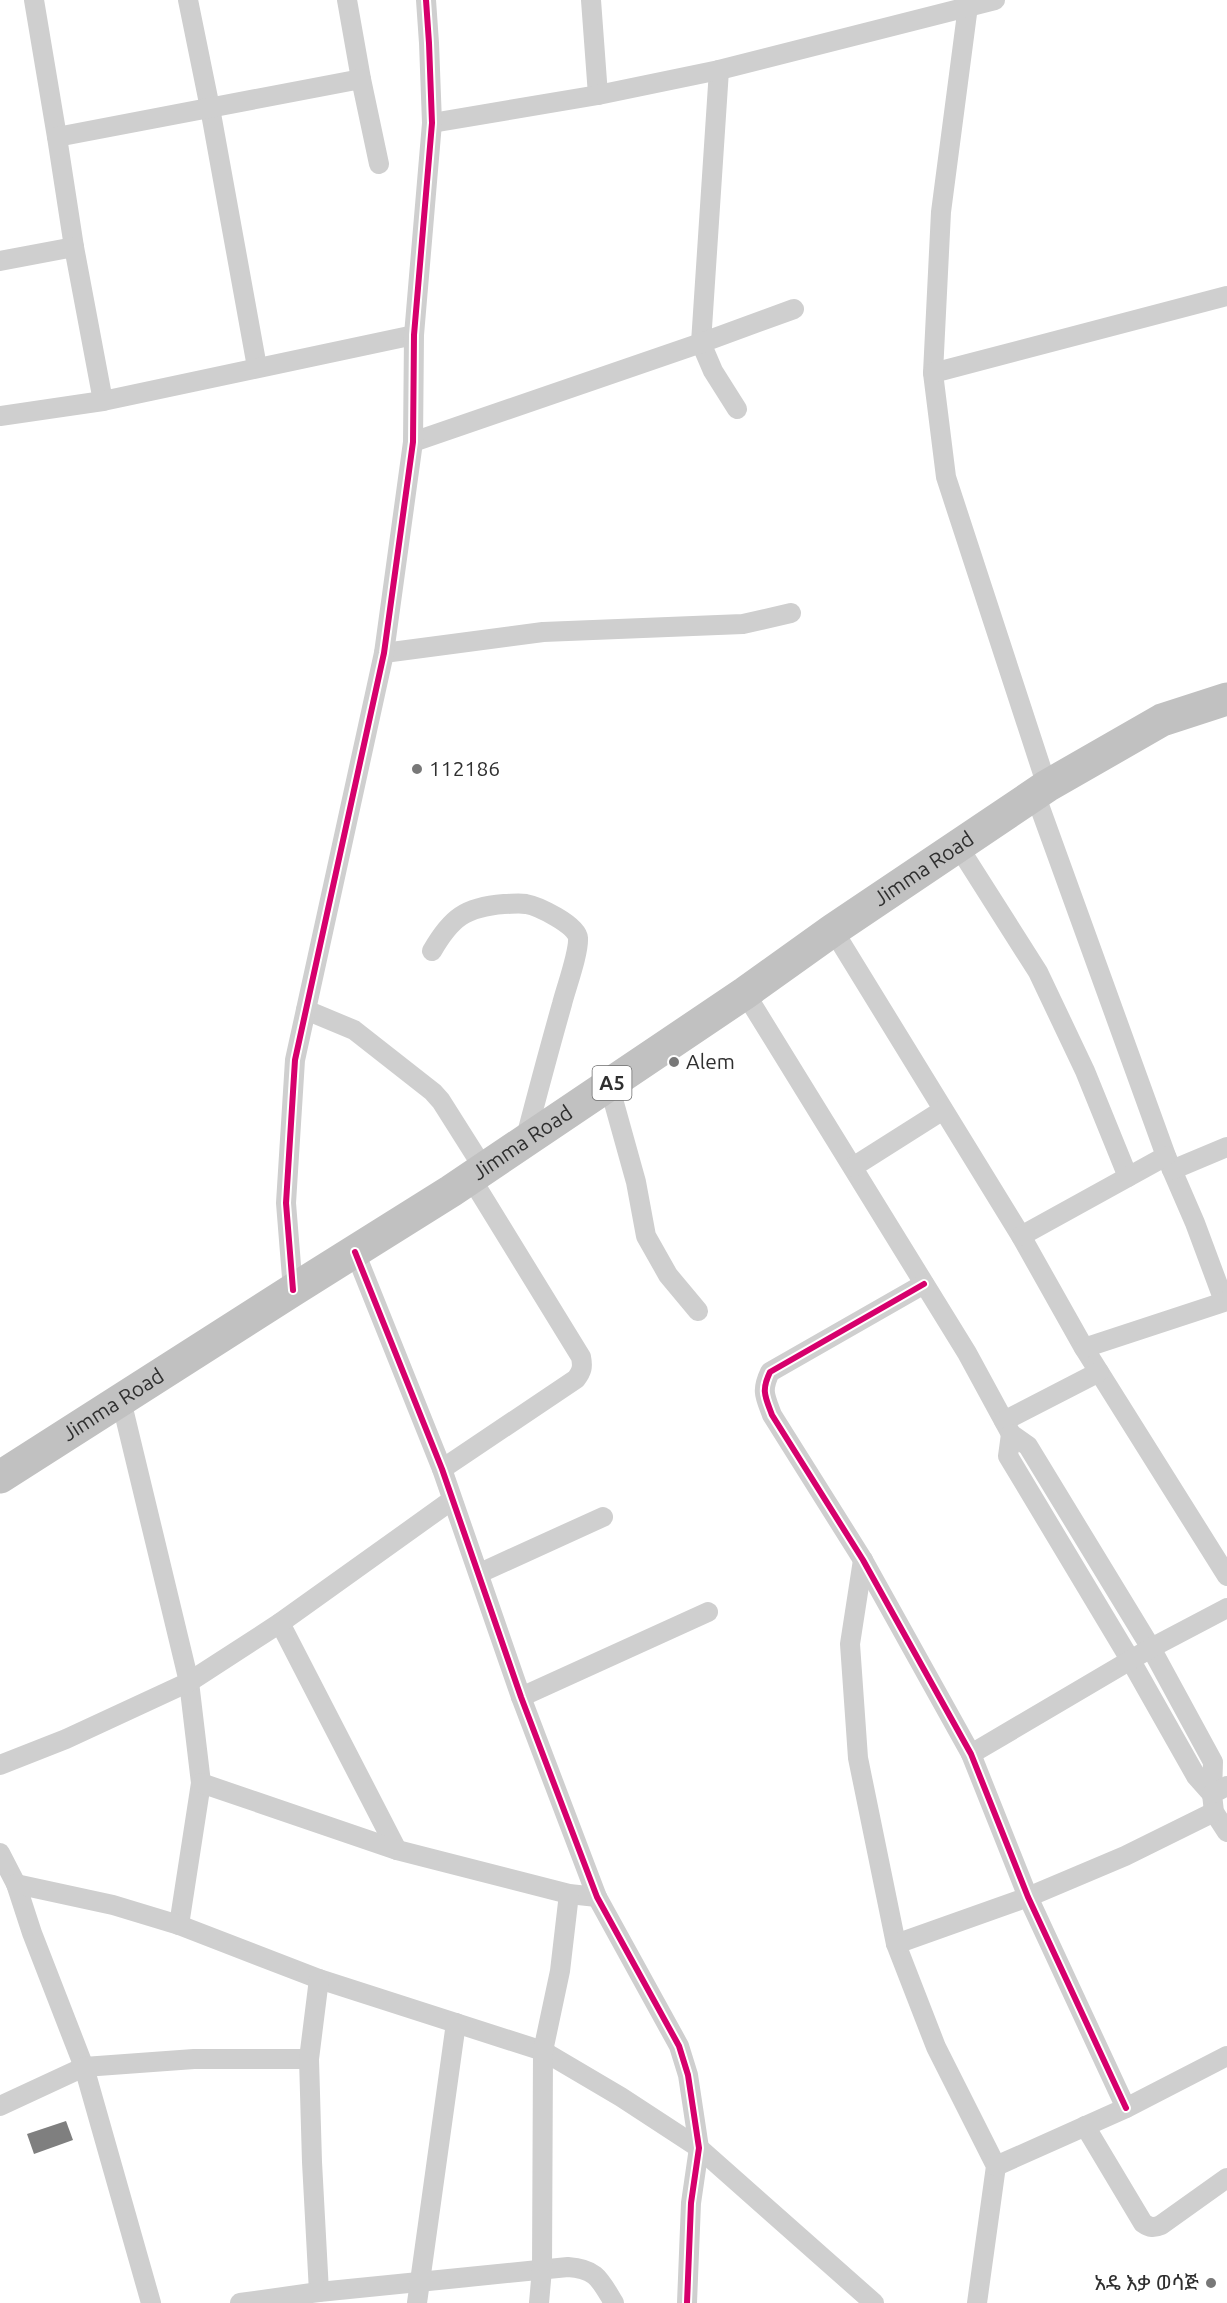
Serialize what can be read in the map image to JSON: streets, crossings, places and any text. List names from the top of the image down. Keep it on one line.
{"streets":{"highway":["Jimma Road","A5"]},"places":["112186","Alem","አዴ እቃ ወሳጅ"]}
